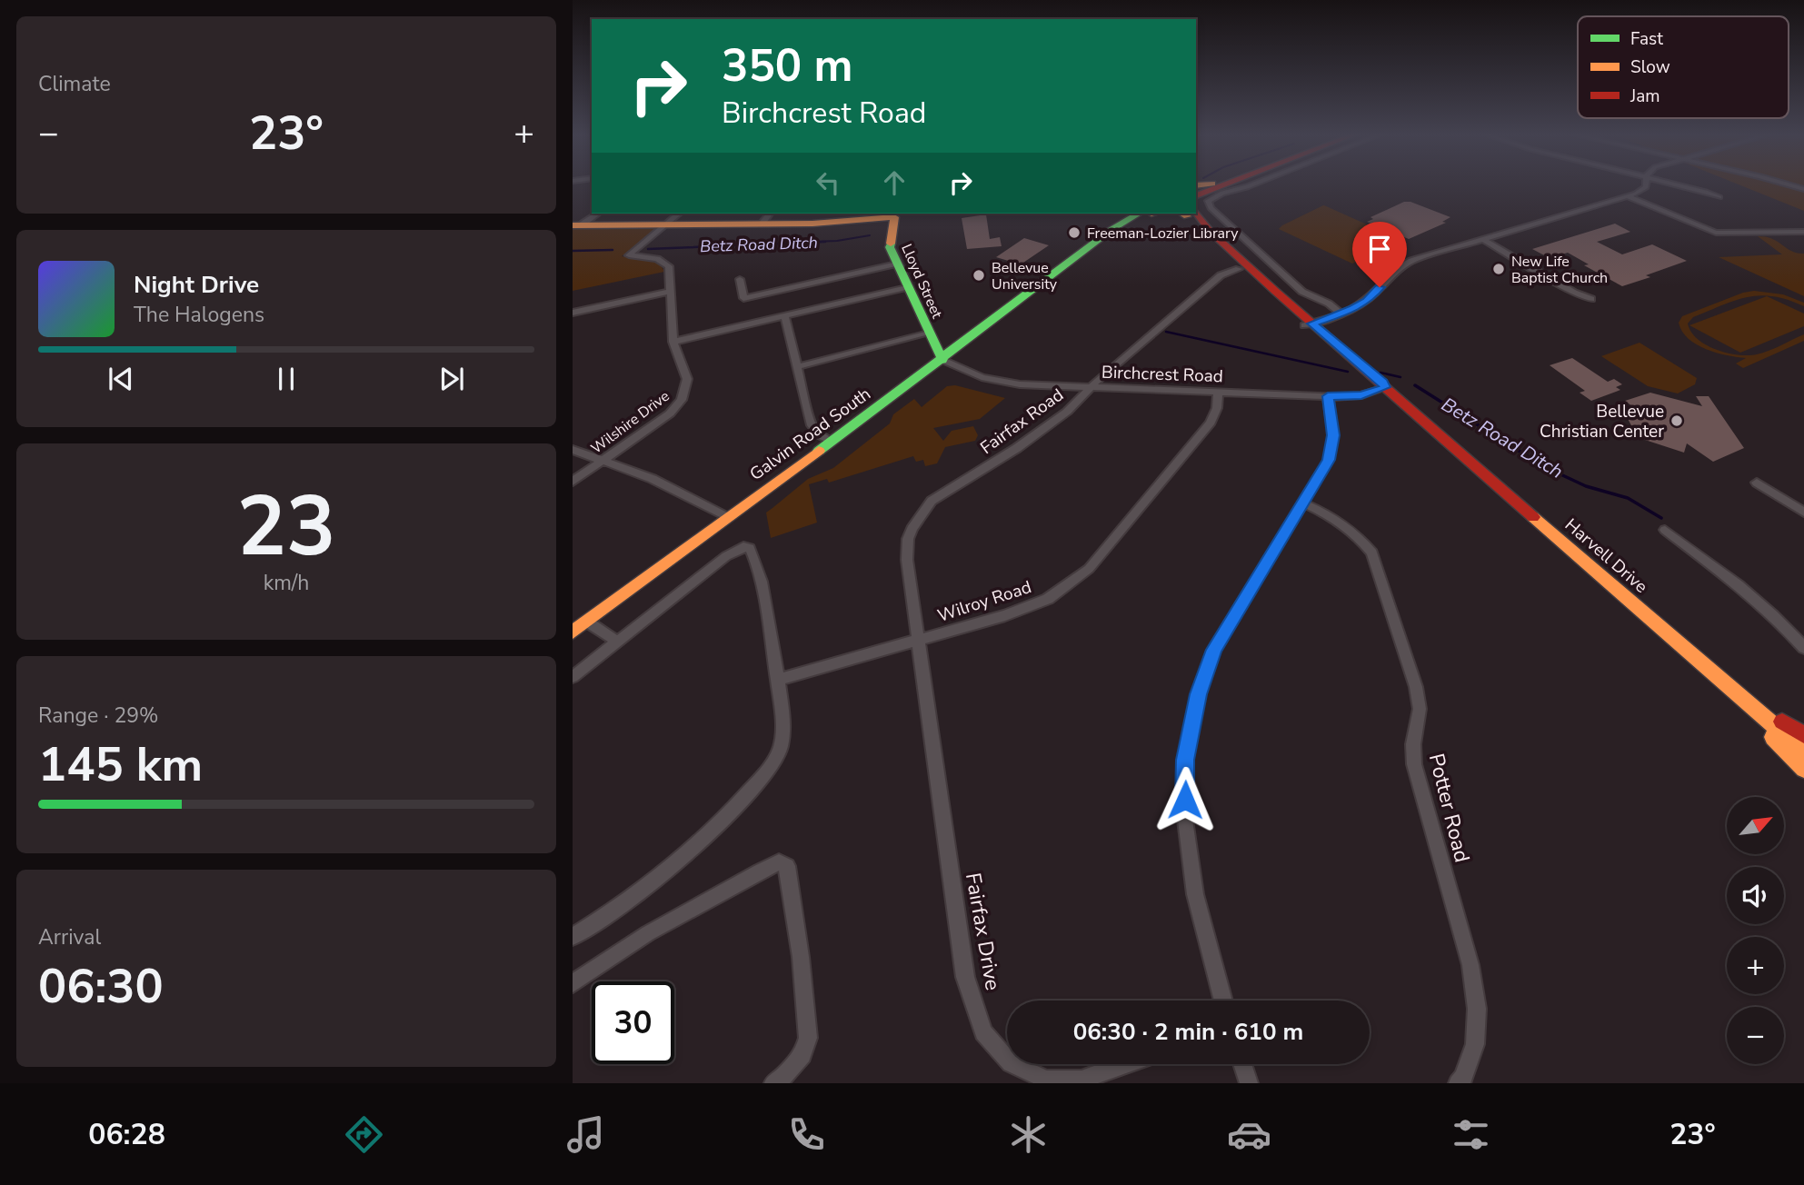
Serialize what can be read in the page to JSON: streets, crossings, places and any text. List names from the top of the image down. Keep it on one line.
{"streets":{"main road":["Lloyd Street","Galvin Road South","Harvell Drive"],"street":["Birchcrest Road","Fairfax Road","Wilshire Drive","Wilroy Road","Potter Road","Fairfax Drive"]},"crossings":[["Lloyd Street","Birchcrest Road"],["Lloyd Street","Galvin Road South"],["Birchcrest Road","Fairfax Road"],["Birchcrest Road","Galvin Road South"],["Birchcrest Road","Harvell Drive"],["Birchcrest Road","Wilroy Road"],["Fairfax Road","Harvell Drive"],["Fairfax Road","Wilroy Road"],["Fairfax Road","Fairfax Drive"],["Wilroy Road","Fairfax Drive"]],"water":["Betz Road Ditch"],"places":["Freeman-Lozier Library","New Life Baptist Church","Bellevue University","Bellevue Christian Center"],"legend":["Fast","Slow","Jam"],"north":"top right","page":{"tile":["Climate",["23","km/h"],["Range · 29%","145 km"],["Arrival","06:30"]],"turn":["350 m","Birchcrest Road"],"heat":["−","23°","+"],"song":["Night Drive","The Halogens"],"map_buttons":["+","−"],"limit":"30","trip":"06:30 · 2 min · 610 m","tabs":["06:28","23°"]}}
